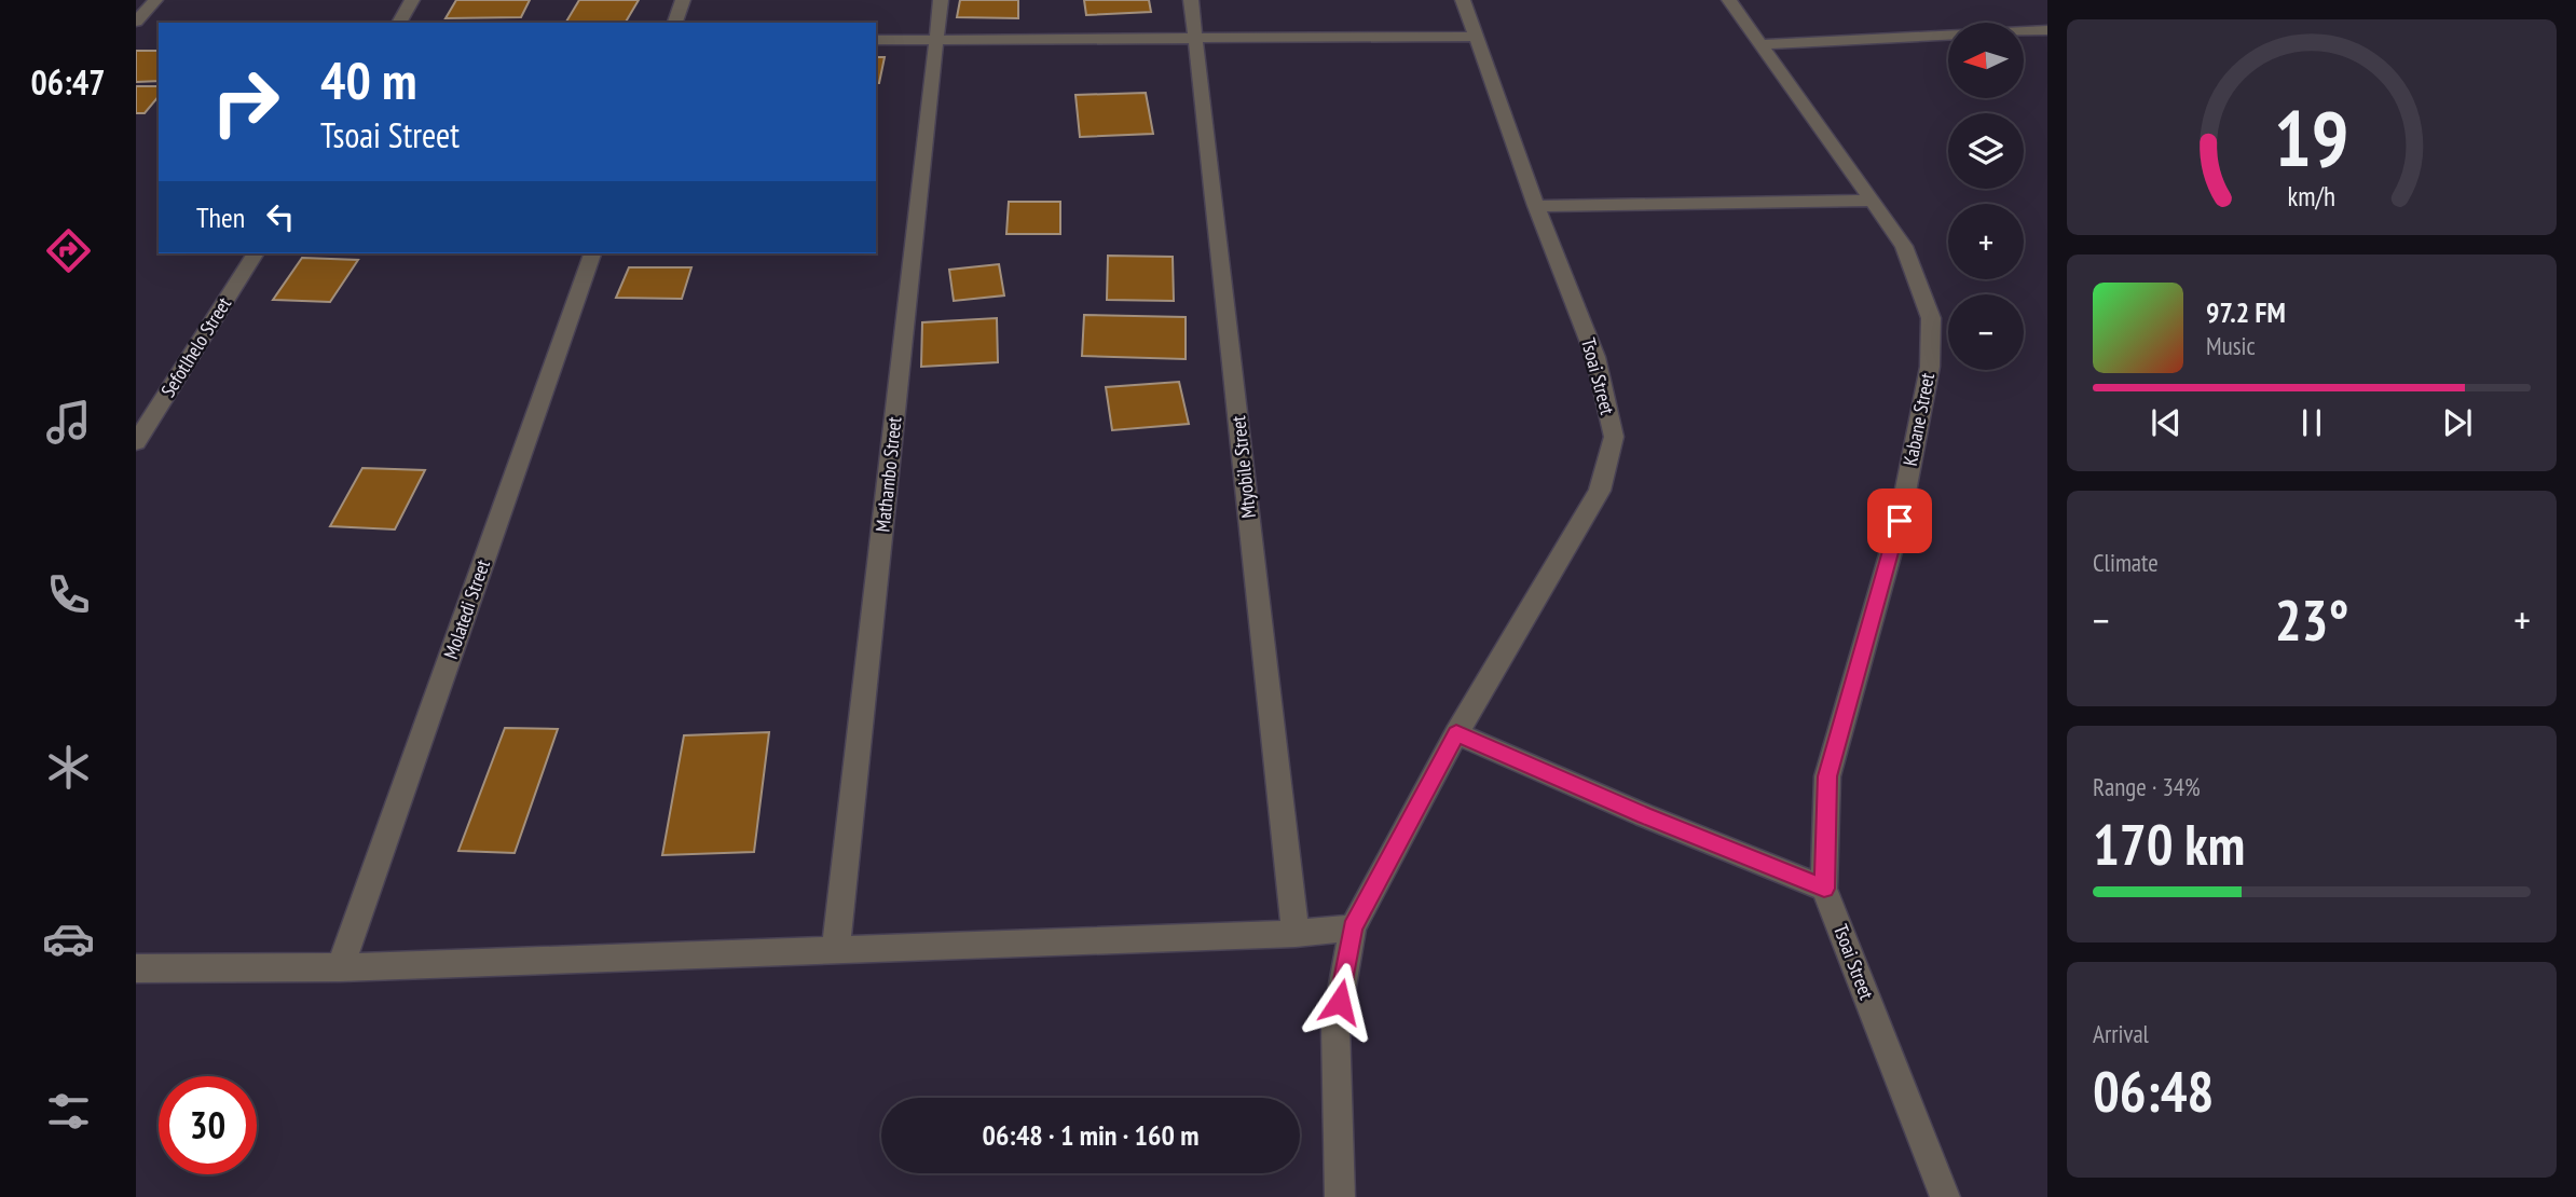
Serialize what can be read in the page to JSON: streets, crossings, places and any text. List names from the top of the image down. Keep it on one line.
{"streets":{"street":["Sefotlhelo Street","Tsoai Street","Kabane Street","Mtyobile Street","Mathambo Street","Molatedi Street"]},"crossings":[["Tsoai Street","Kabane Street"]],"north":"left","page":{"tabs":"06:47","map_buttons":["+","−"],"turn":["40 m","Tsoai Street"],"then":"Then","song":["97.2 FM","Music"],"tile":["Climate",["Range · 34%","170 km"],["Arrival","06:48"]],"heat":["−","23°","+"],"limit":"30","trip":"06:48 · 1 min · 160 m","gauge":["19","km/h"]}}
